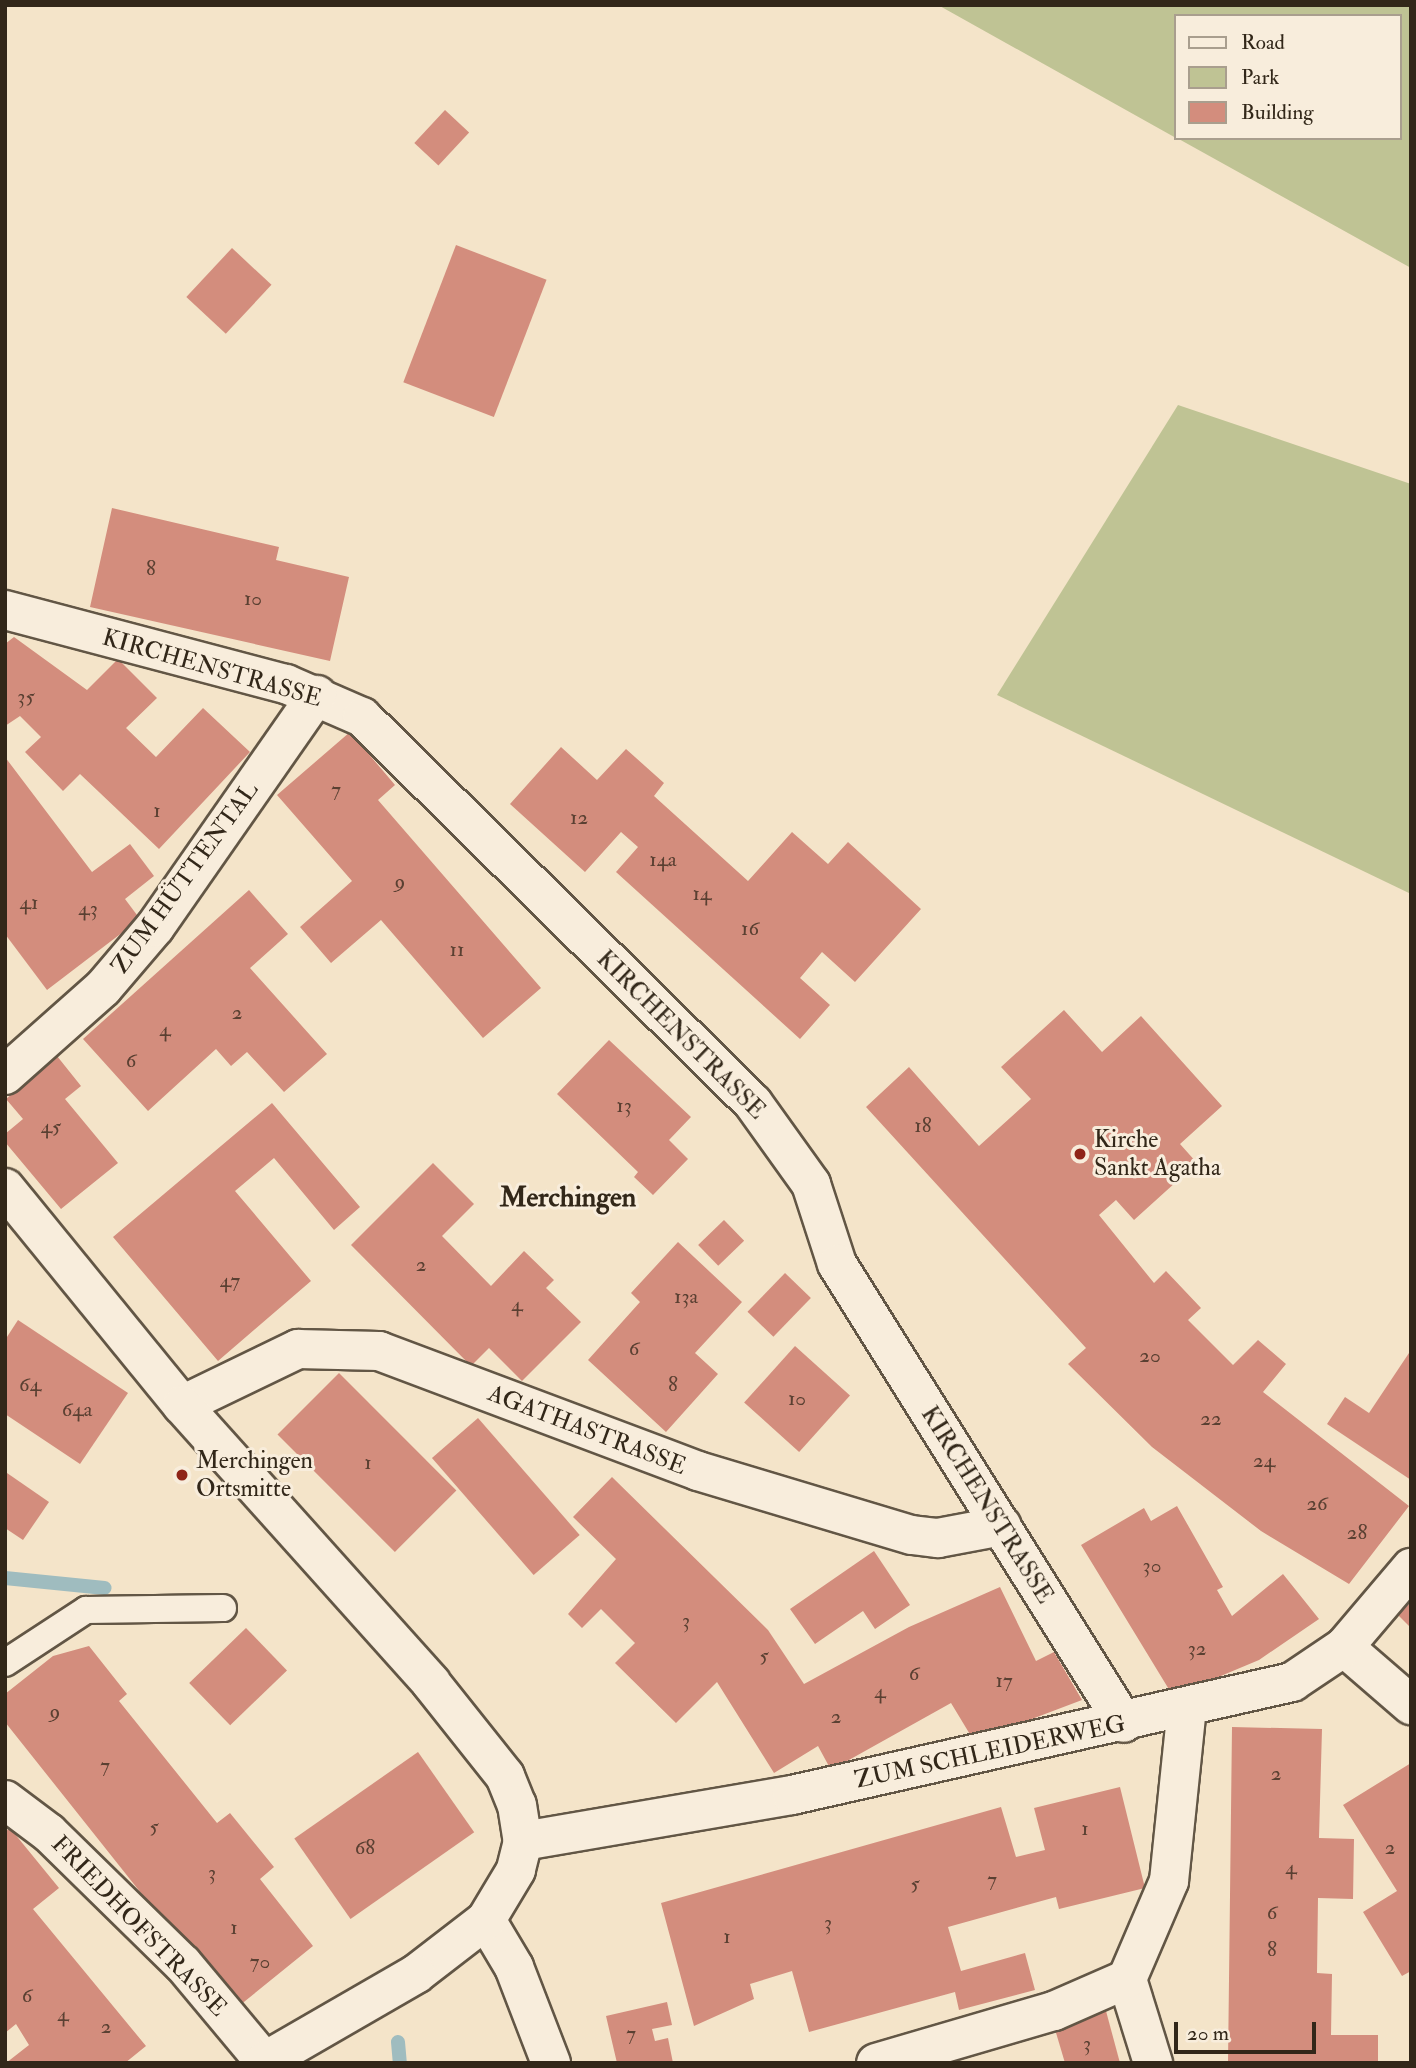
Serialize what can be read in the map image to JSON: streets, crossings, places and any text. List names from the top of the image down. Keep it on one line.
{"streets":{"street":["KIRCHENSTRASSE","ZUM HÜTTENTAL","AGATHASTRASSE","ZUM SCHLEIDERWEG","FRIEDHOFSTRASSE"]},"crossings":[["KIRCHENSTRASSE","ZUM HÜTTENTAL"],["KIRCHENSTRASSE","AGATHASTRASSE"],["KIRCHENSTRASSE","ZUM SCHLEIDERWEG"]],"districts":["Merchingen"],"places":["Kirche Sankt Agatha","Merchingen Ortsmitte"],"house_numbers":["8","10","35","7","1","12","14a","9","14","41","43","16","11","2","4","6","13","18","45","2","47","13a","4","6","20","64","8","10","64a","22","24","1","26","28","30","3","32","5","6","17","4","9","2","7","2","5","1","68","2","4","3","7","5","6","3","1","1","8","70","6","4","2","7","3"],"legend":["Road","Park","Building"],"scale_bar":"20 m"}
